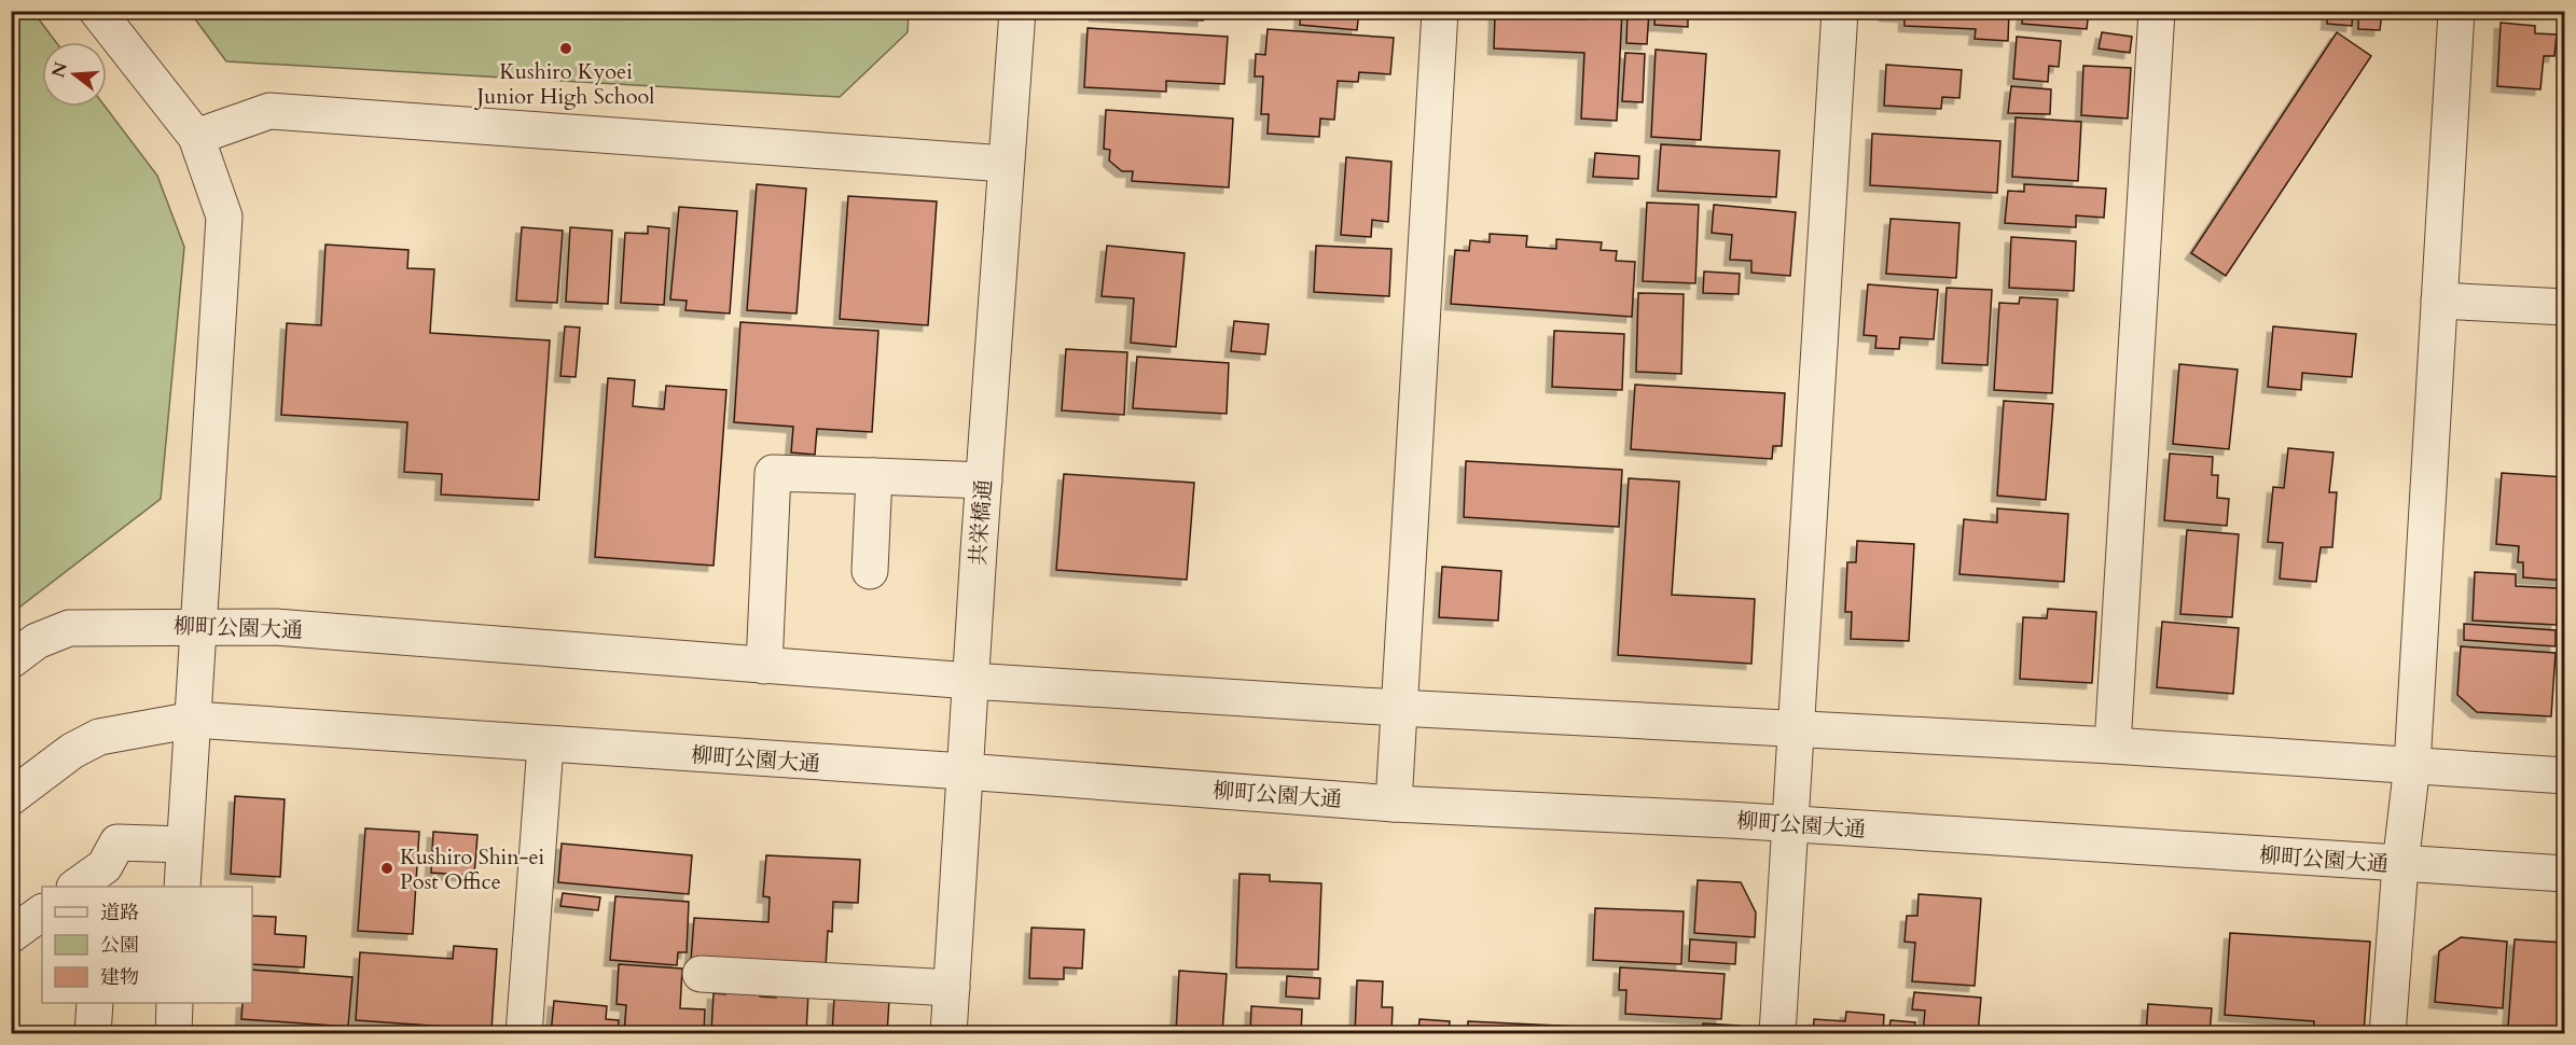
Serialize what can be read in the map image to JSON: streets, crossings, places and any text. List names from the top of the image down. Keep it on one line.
{"streets":{"street":["共栄橋通","柳町公園大通"]},"crossings":[["共栄橋通","柳町公園大通"]],"places":["Kushiro Kyoei Junior High School","Kushiro Shin-ei Post Office"],"legend":["道路","公園","建物"],"north":"left"}
